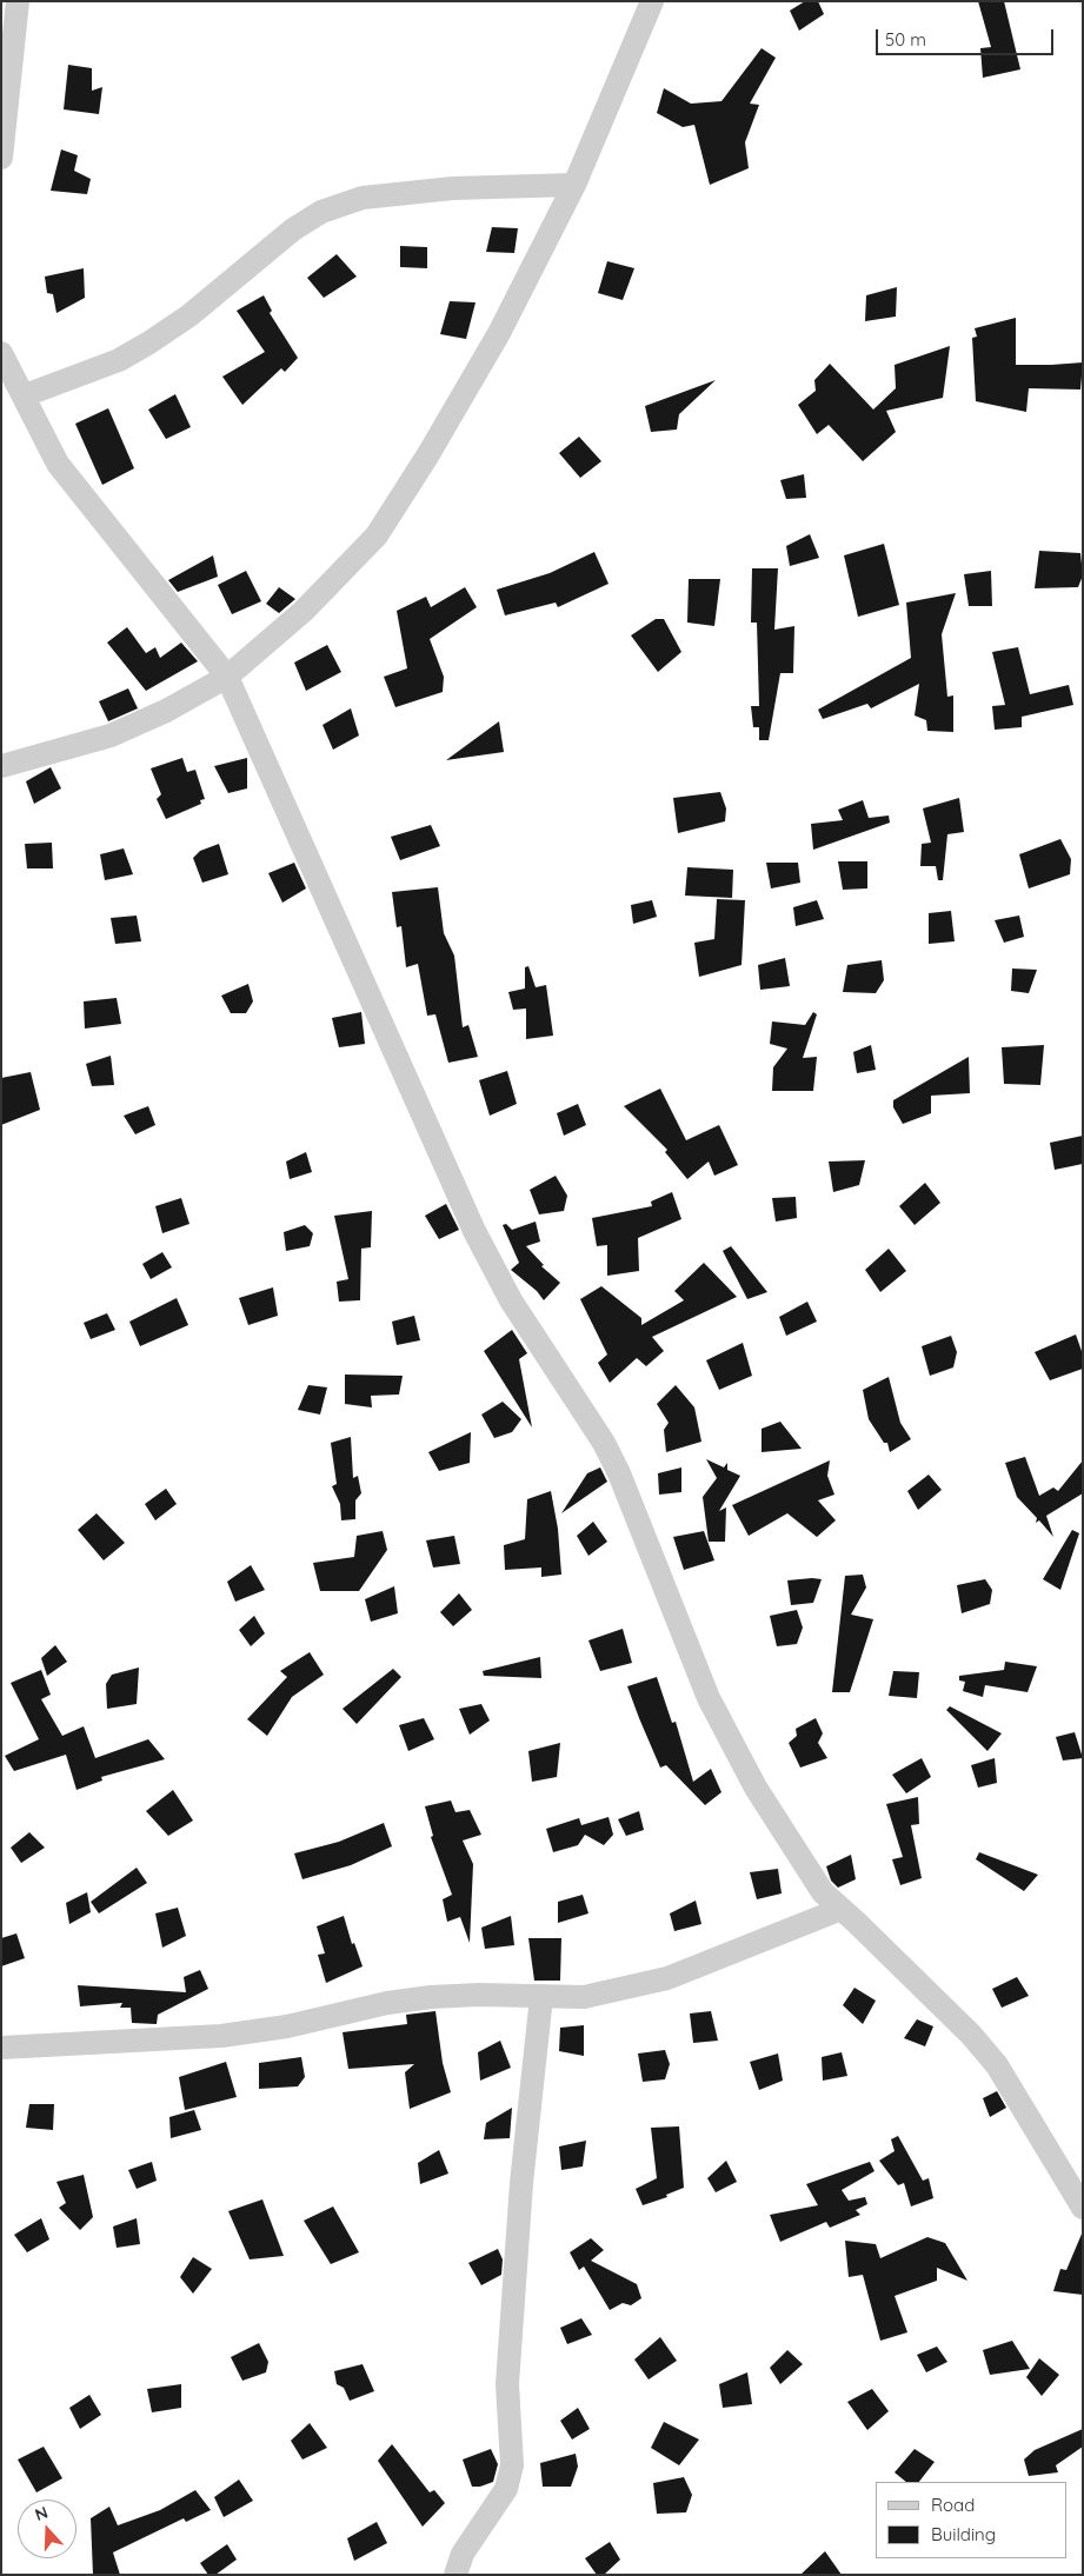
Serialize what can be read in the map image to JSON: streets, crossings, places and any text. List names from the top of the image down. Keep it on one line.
{"legend":["Road","Building"],"scale_bar":"50 m","north":"top"}
